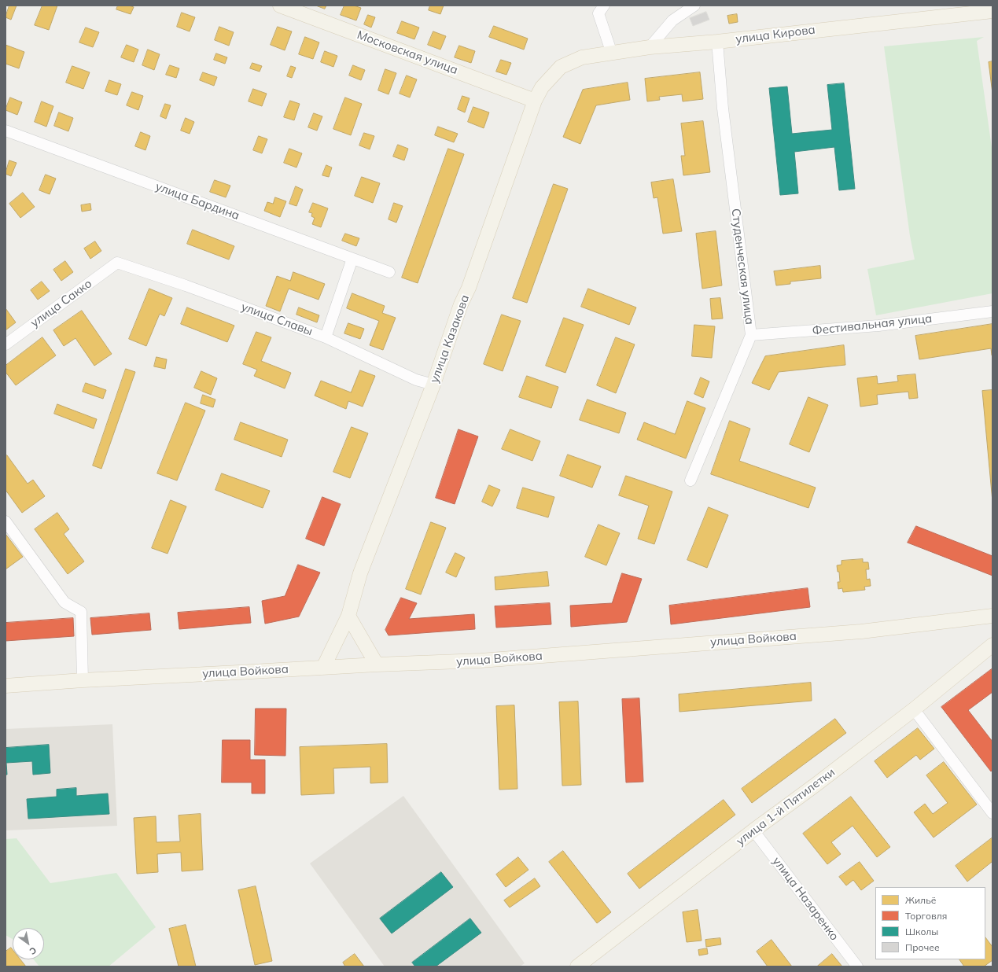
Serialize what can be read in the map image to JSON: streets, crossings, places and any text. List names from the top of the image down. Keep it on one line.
{"streets":{"main road":["улица Кирова","Московская улица","улица Казакова","улица Войкова","улица 1-й Пятилетки"],"street":["улица Бардина","Студенческая улица","улица Сакко","улица Славы","Фестивальная улица","улица Назаренко"]},"crossings":[["улица Кирова","Студенческая улица"],["улица Кирова","улица Казакова"],["Московская улица","улица Казакова"],["Студенческая улица","Фестивальная улица"],["улица Сакко","улица Славы"],["улица Славы","улица Казакова"],["улица Казакова","улица Войкова"],["улица 1-й Пятилетки","улица Назаренко"]],"legend":["Жильё","Торговля","Школы","Прочее"],"north":"bottom right"}
